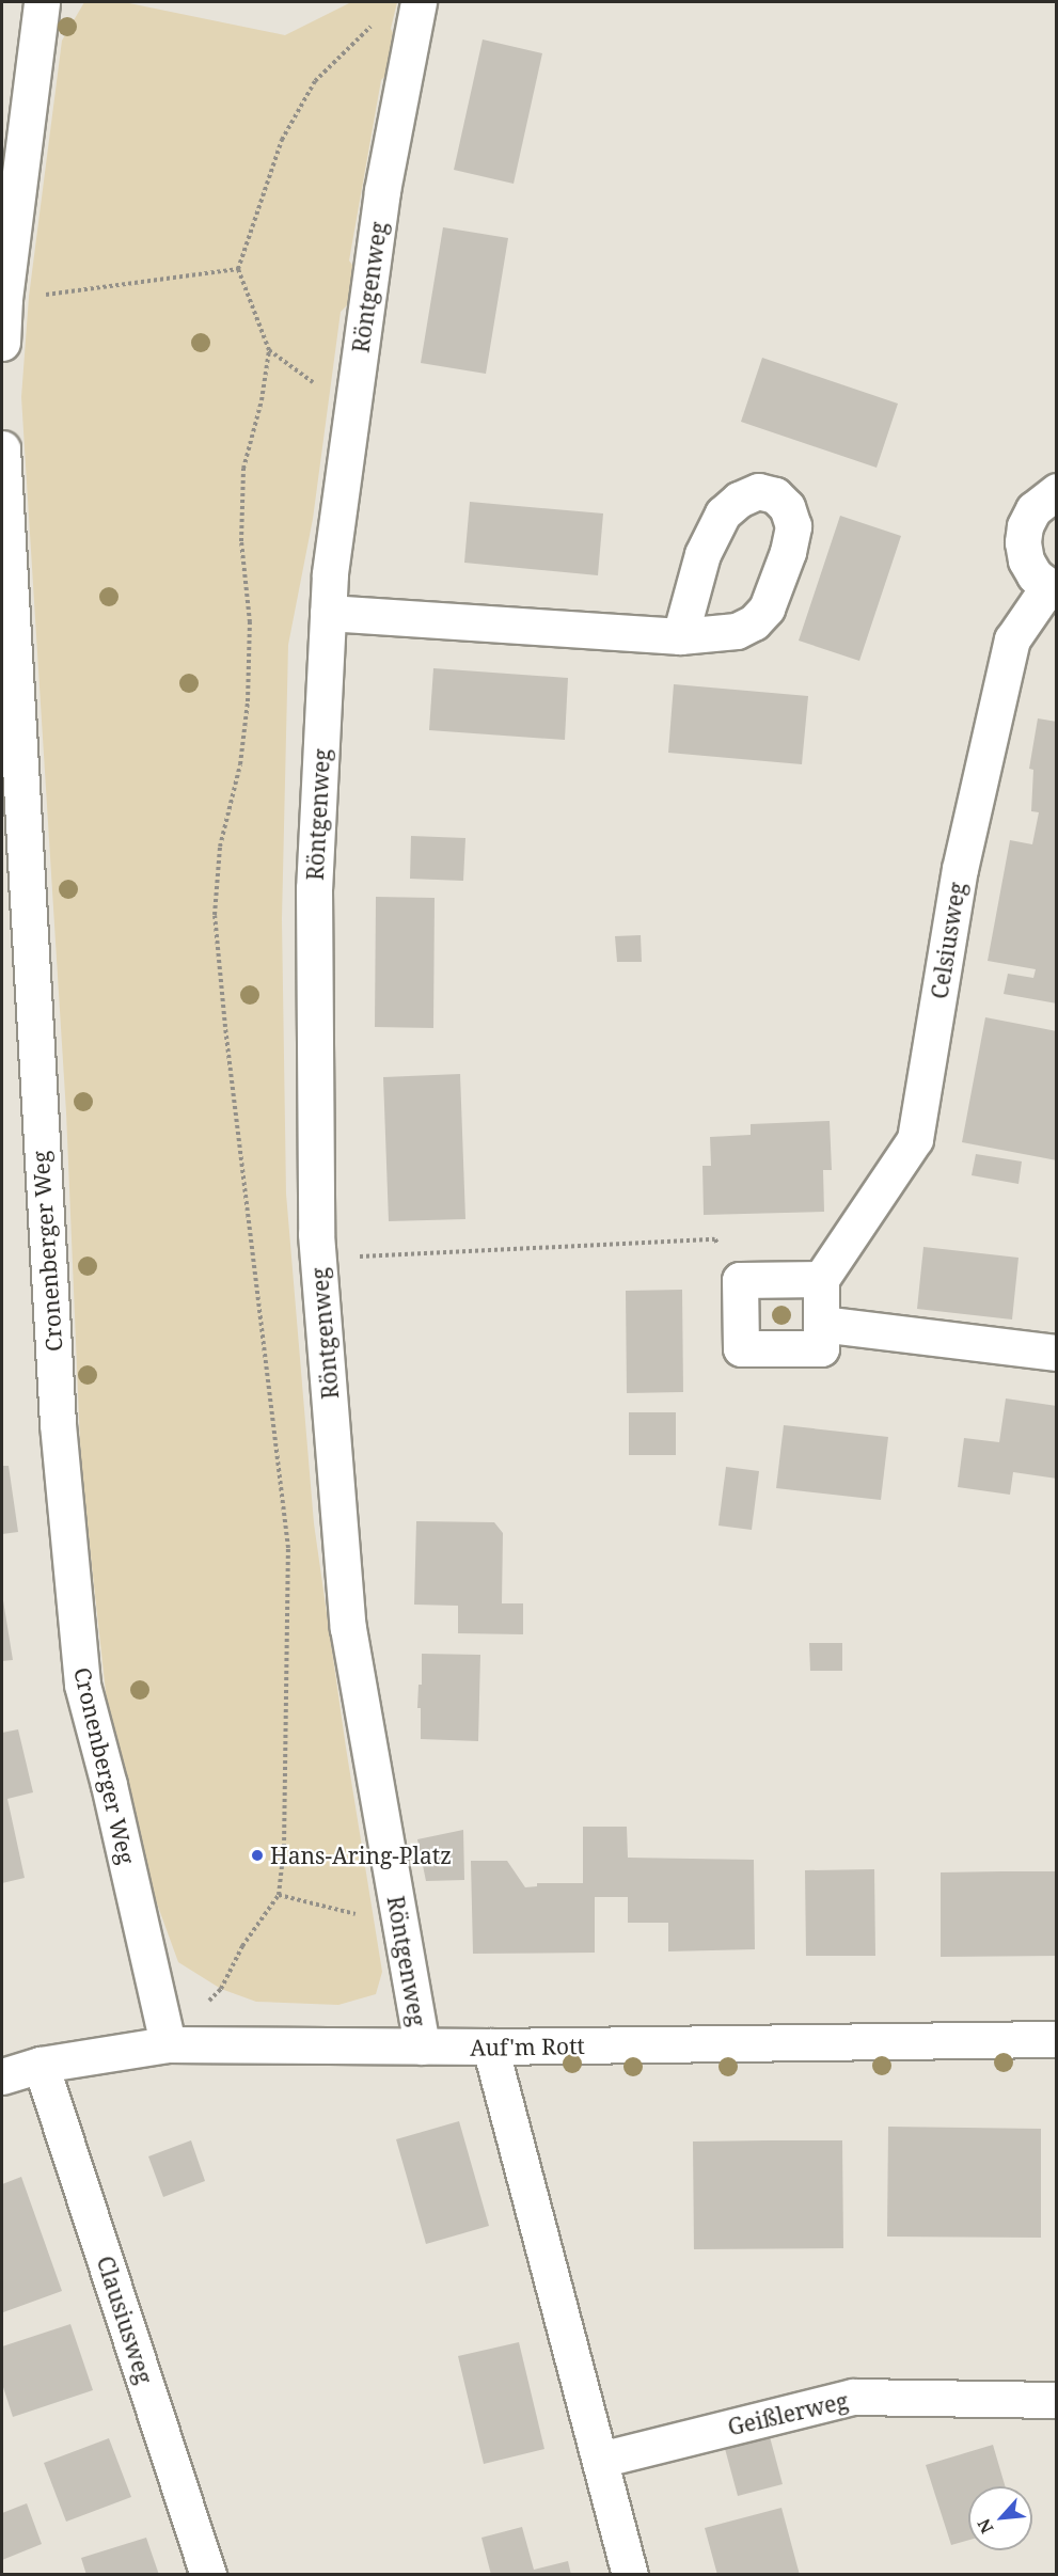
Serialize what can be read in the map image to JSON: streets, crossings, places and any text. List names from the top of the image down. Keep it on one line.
{"streets":{"street":["Röntgenweg","Celsiusweg","Cronenberger Weg","Auf'm Rott","Clausiusweg","Geißlerweg"]},"crossings":[["Röntgenweg","Auf'm Rott"],["Cronenberger Weg","Auf'm Rott"],["Auf'm Rott","Clausiusweg"]],"places":["Hans-Aring-Platz"],"north":"bottom left"}
